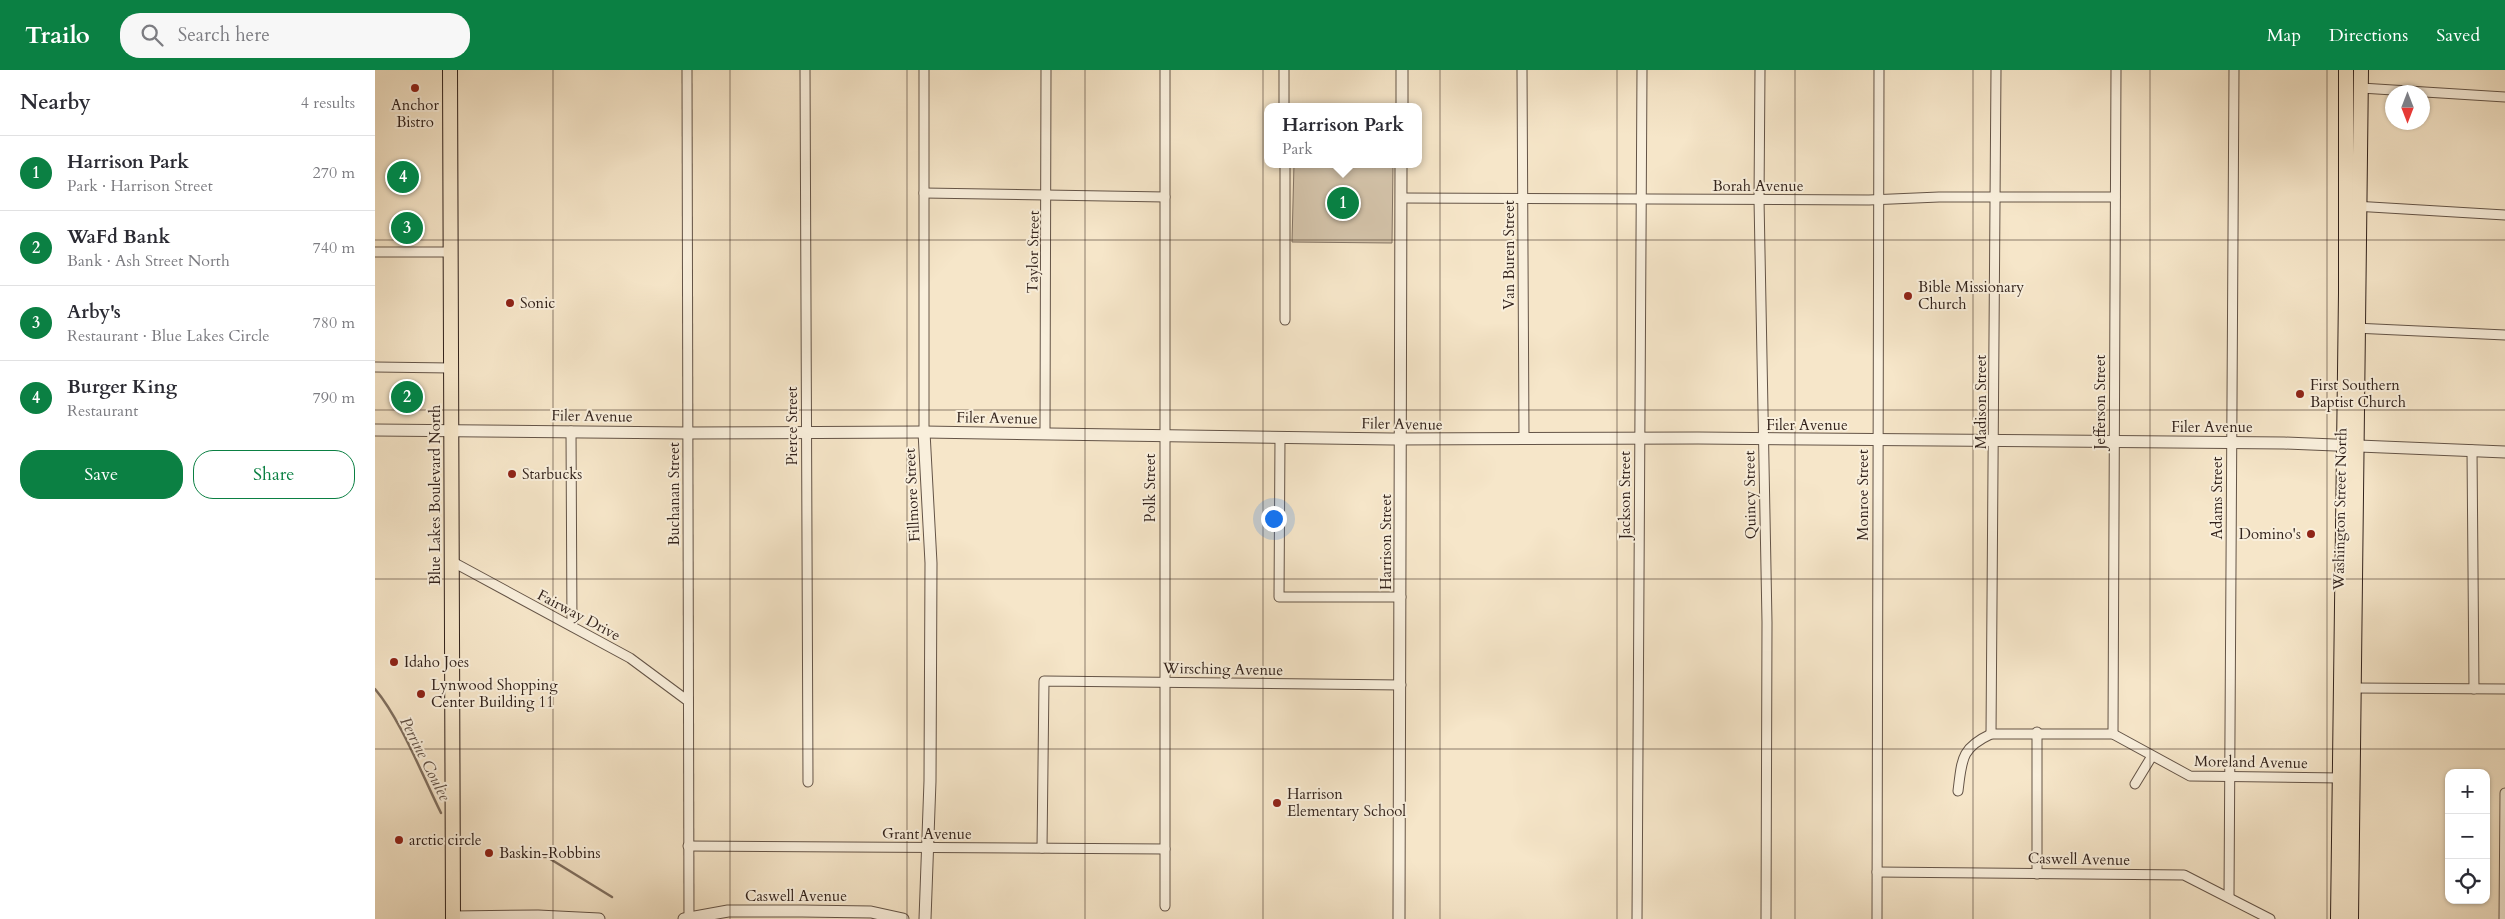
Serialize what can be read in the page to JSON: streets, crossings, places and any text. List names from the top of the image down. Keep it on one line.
{"streets":{"main road":["Blue Lakes Boulevard North","Washington Street North"],"street":["Borah Avenue","Taylor Street","Van Buren Street","Madison Street","Jefferson Street","Filer Avenue","Pierce Street","Polk Street","Buchanan Street","Fillmore Street","Jackson Street","Quincy Street","Monroe Street","Adams Street","Harrison Street","Fairway Drive","Wirsching Avenue","Moreland Avenue","Grant Avenue","Caswell Avenue"]},"crossings":[["Borah Avenue","Van Buren Street"],["Borah Avenue","Madison Street"],["Borah Avenue","Jefferson Street"],["Borah Avenue","Jackson Street"],["Borah Avenue","Quincy Street"],["Borah Avenue","Monroe Street"],["Borah Avenue","Harrison Street"],["Taylor Street","Filer Avenue"],["Van Buren Street","Filer Avenue"],["Madison Street","Filer Avenue"],["Madison Street","Moreland Avenue"],["Jefferson Street","Filer Avenue"],["Jefferson Street","Moreland Avenue"],["Filer Avenue","Pierce Street"],["Filer Avenue","Polk Street"],["Filer Avenue","Buchanan Street"],["Filer Avenue","Blue Lakes Boulevard North"],["Filer Avenue","Fillmore Street"],["Filer Avenue","Jackson Street"],["Filer Avenue","Quincy Street"],["Filer Avenue","Monroe Street"],["Filer Avenue","Adams Street"],["Filer Avenue","Washington Street North"],["Filer Avenue","Harrison Street"],["Polk Street","Wirsching Avenue"],["Polk Street","Grant Avenue"],["Buchanan Street","Fairway Drive"],["Buchanan Street","Grant Avenue"],["Buchanan Street","Caswell Avenue"],["Blue Lakes Boulevard North","Fairway Drive"],["Fillmore Street","Grant Avenue"],["Monroe Street","Caswell Avenue"],["Adams Street","Moreland Avenue"],["Adams Street","Caswell Avenue"],["Washington Street North","Moreland Avenue"],["Harrison Street","Wirsching Avenue"],["Wirsching Avenue","Grant Avenue"]],"water":["Perrine Coulee"],"places":["Anchor Bistro","Bible Missionary Church","Sonic","First Southern Baptist Church","Starbucks","Domino's","Idaho Joes","Lynwood Shopping Center Building 11","Harrison Elementary School","arctic circle","Baskin-Robbins"],"north":"bottom","page":{"header":"Trailo","search":"Search here","nav":["Map","Directions","Saved"],"heading":["Nearby","4 results"],"popup":["Harrison Park","Park"],"list":[{"mark":"1","name":"Harrison Park","note":"Park · Harrison Street","value":"270 m"},{"mark":"2","name":"WaFd Bank","note":"Bank · Ash Street North","value":"740 m"},{"mark":"3","name":"Arby's","note":"Restaurant · Blue Lakes Circle","value":"780 m"},{"mark":"4","name":"Burger King","note":"Restaurant","value":"790 m"}],"pins":["4","1","3","2"],"buttons":["Save","Share"],"map_buttons":["+","−"]}}
